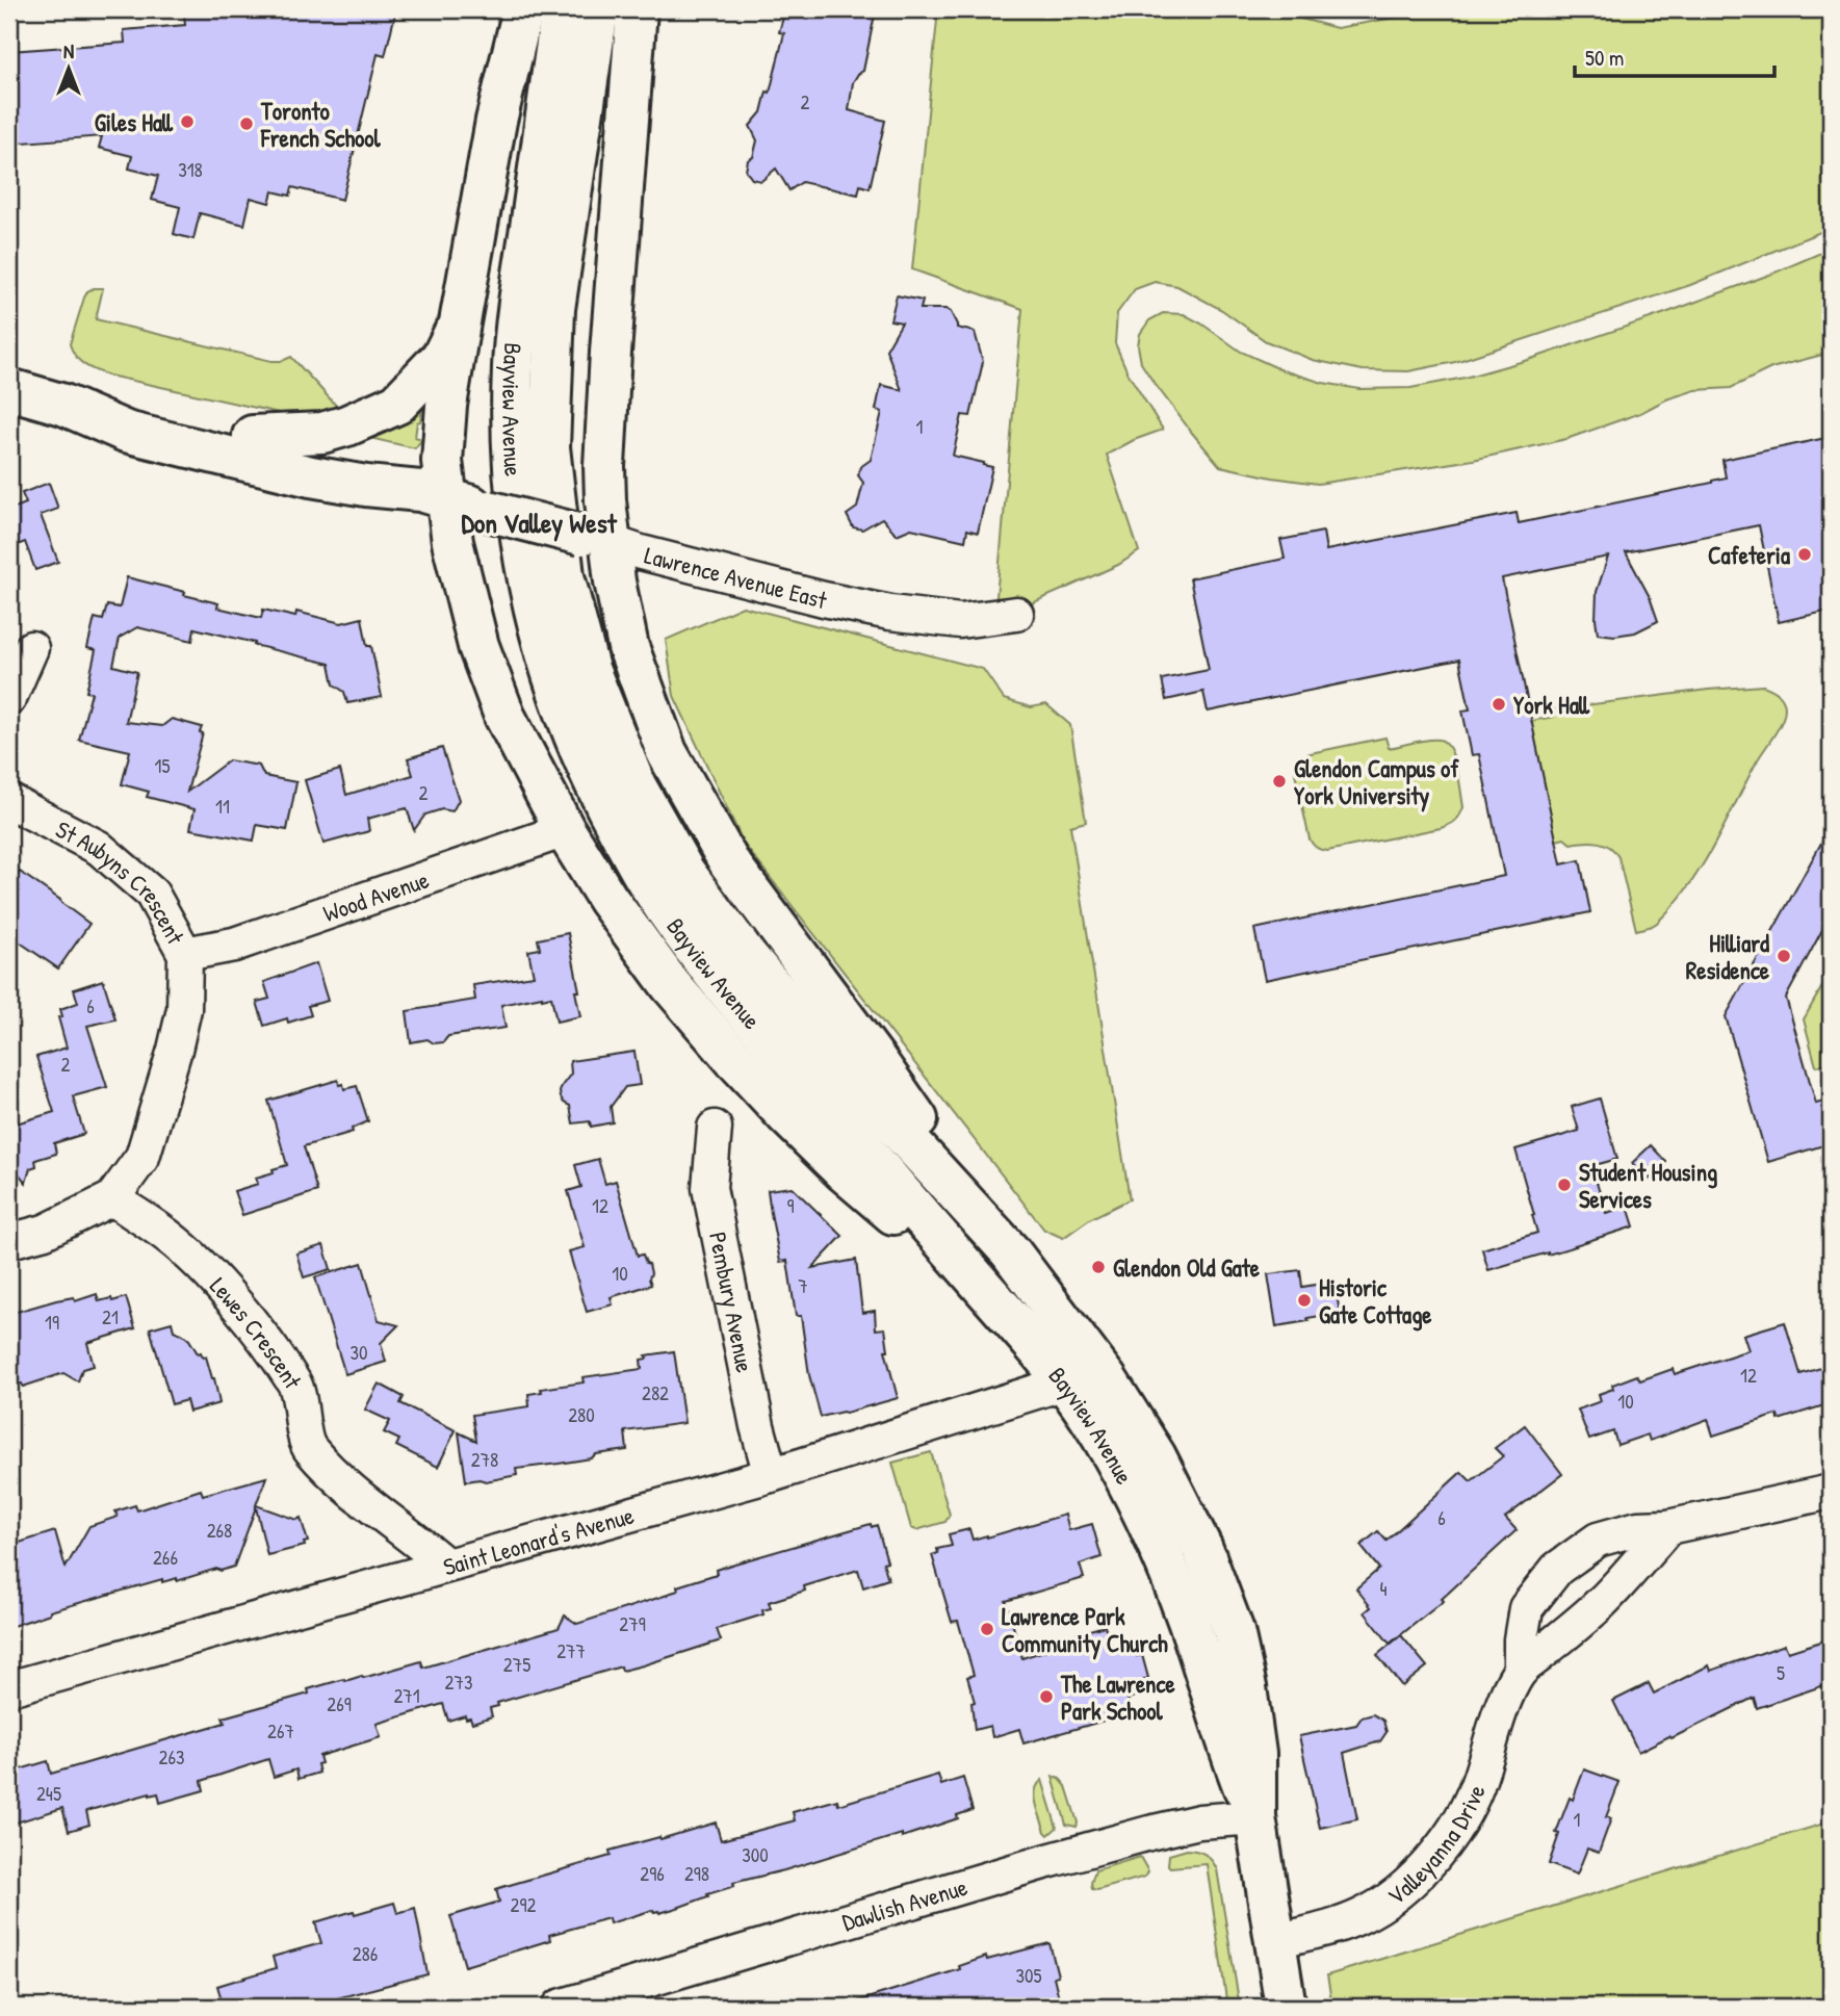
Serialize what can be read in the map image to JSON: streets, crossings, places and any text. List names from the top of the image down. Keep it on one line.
{"streets":{"main road":["Bayview Avenue","Lawrence Avenue East"],"street":["St Aubyns Crescent","Wood Avenue","Pembury Avenue","Lewes Crescent","Saint Leonard's Avenue","Valleyanna Drive","Dawlish Avenue"]},"crossings":[["Bayview Avenue","Saint Leonard's Avenue"],["Bayview Avenue","Valleyanna Drive"],["Bayview Avenue","Dawlish Avenue"],["St Aubyns Crescent","Wood Avenue"],["St Aubyns Crescent","Lewes Crescent"],["Pembury Avenue","Saint Leonard's Avenue"],["Lewes Crescent","Saint Leonard's Avenue"]],"districts":["Don Valley West"],"places":["Giles Hall","Toronto French School","Cafeteria","York Hall","Glendon Campus of York University","Hilliard Residence","Student Housing Services","Glendon Old Gate","Historic Gate Cottage","Lawrence Park Community Church","The Lawrence Park School"],"house_numbers":["2","318","1","15","2","11","6","2","12","9","10","7","21","19","30","12","282","10","280","278","6","268","266","4","279","277","275","5","273","271","269","267","263","245","1","300","296","298","292","286","305"],"scale_bar":"50 m","north":"top"}
